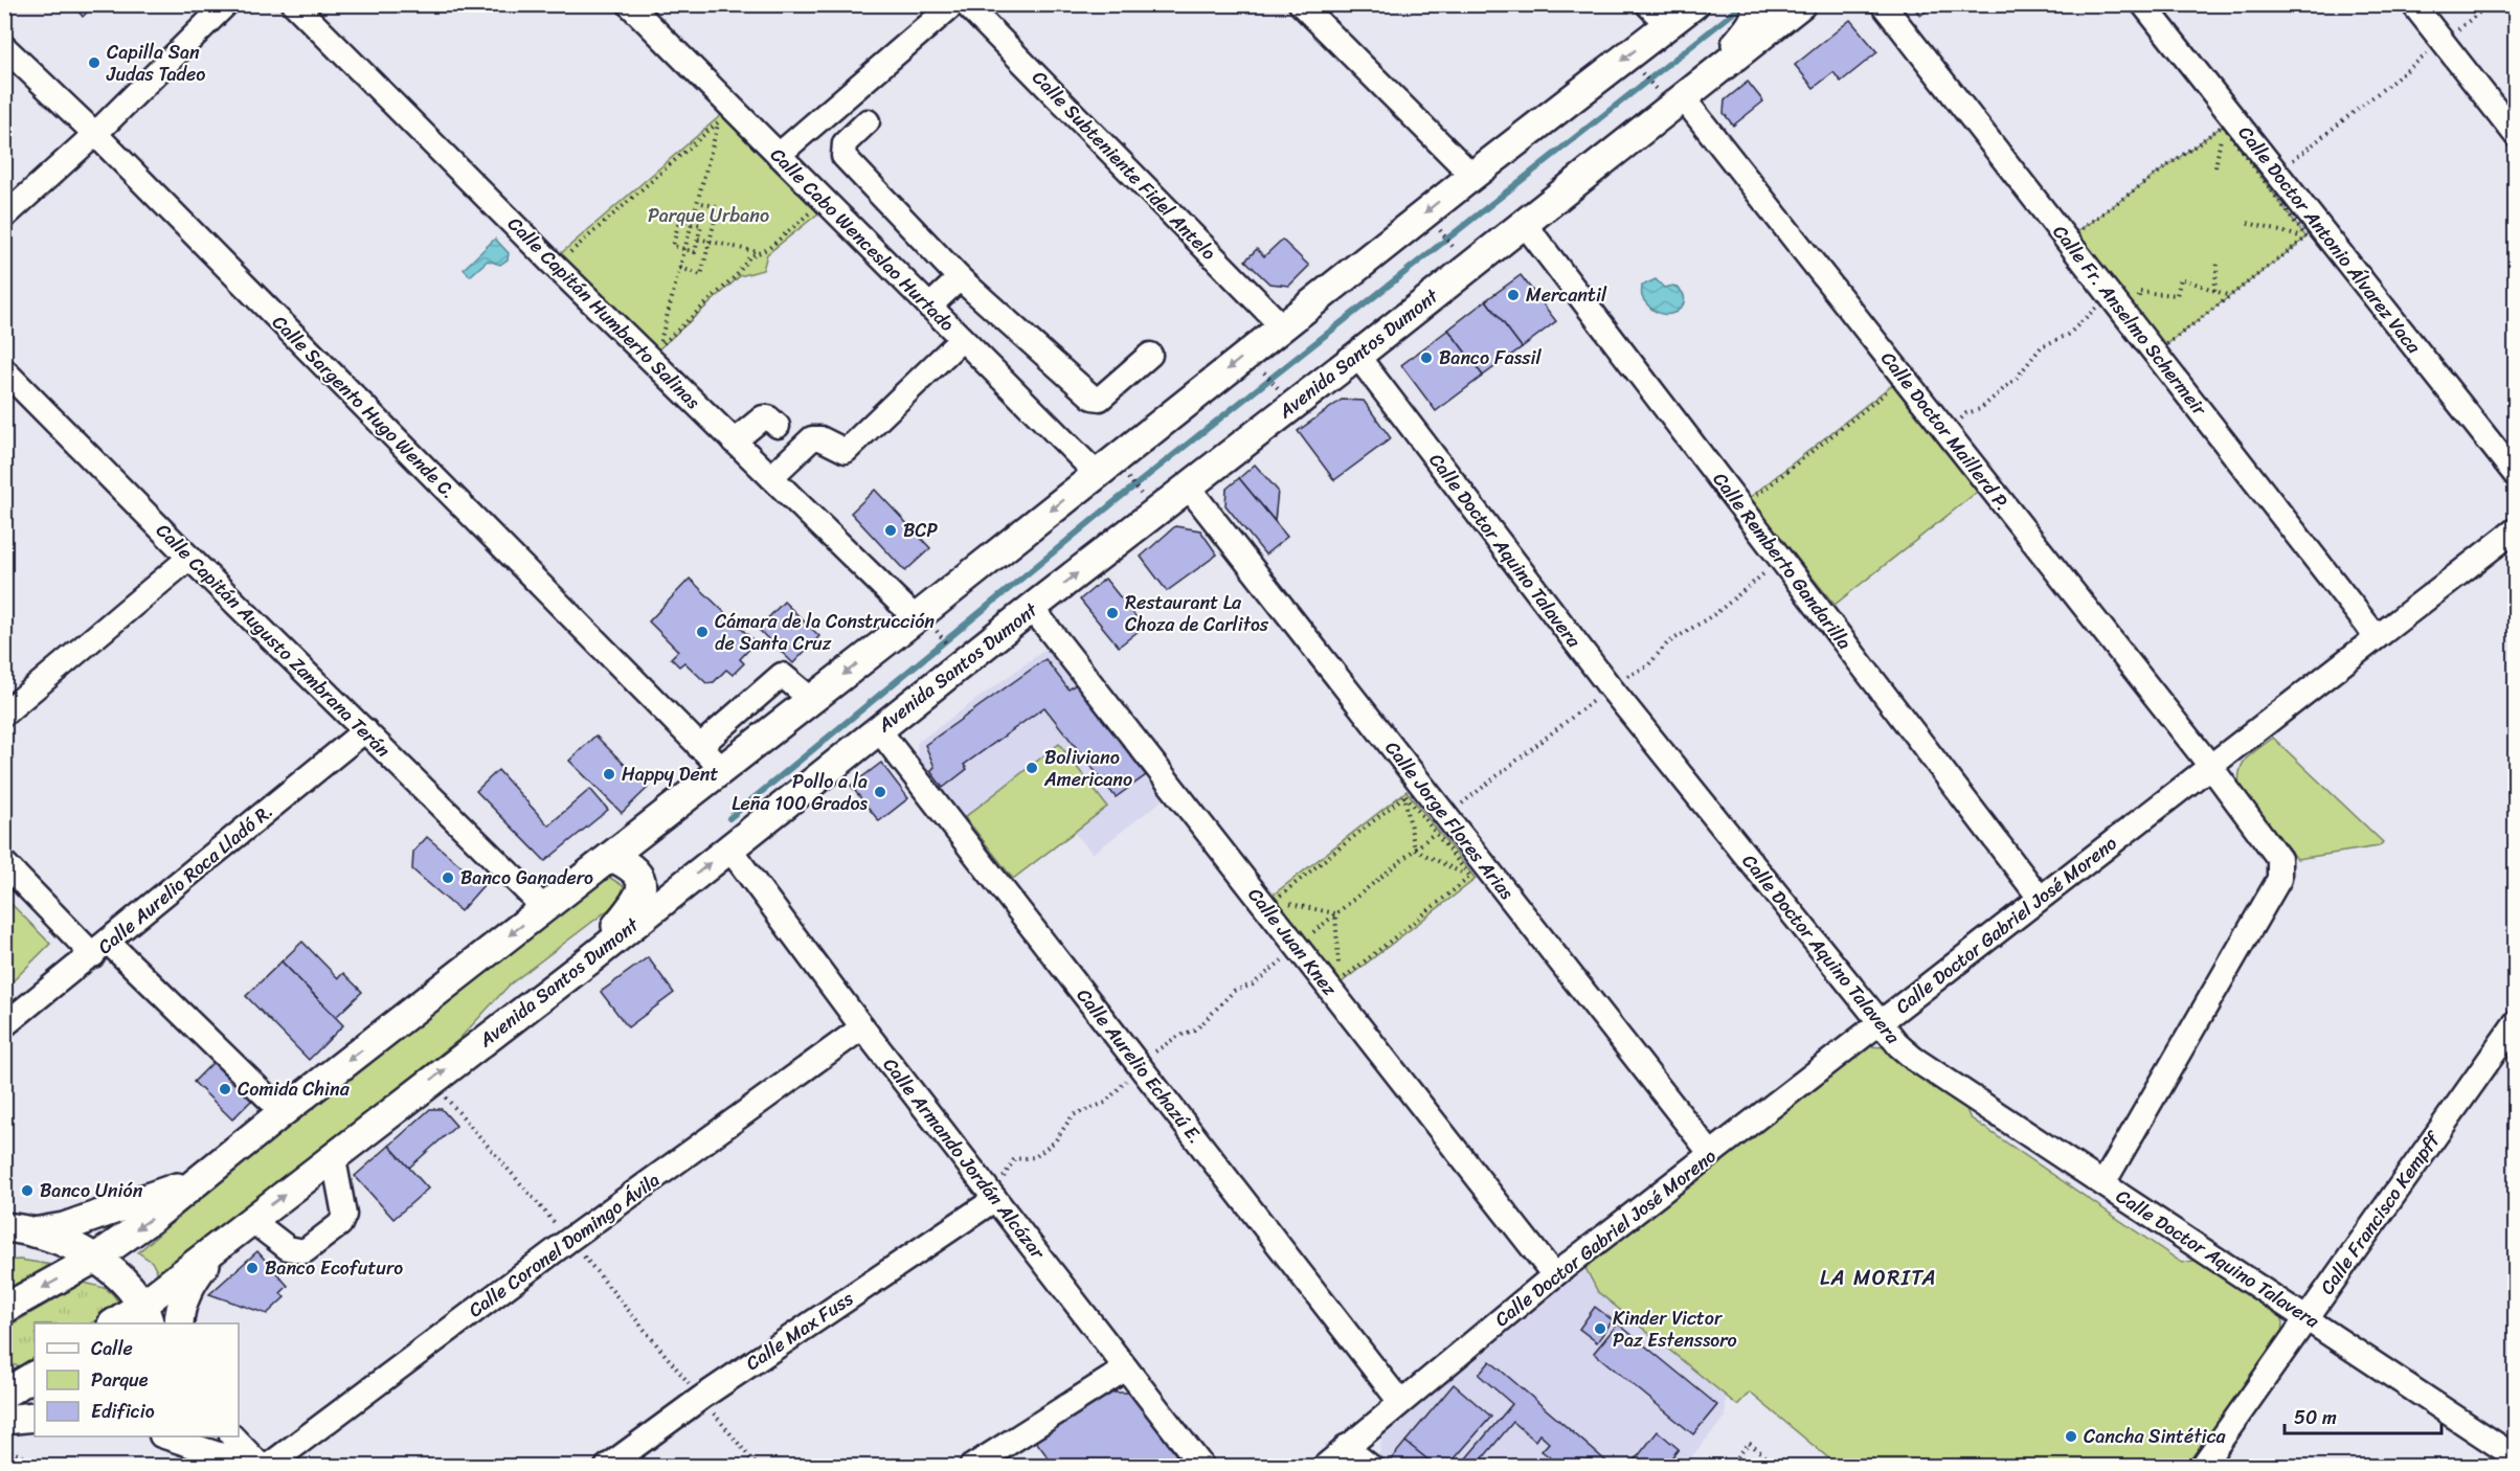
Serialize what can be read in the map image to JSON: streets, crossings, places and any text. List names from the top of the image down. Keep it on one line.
{"streets":{"main road":["Avenida Santos Dumont"],"street":["Calle Subteniente Fidel Antelo","Calle Cabo Wenceslao Hurtado","Calle Doctor Antonio Álvarez Vaca","Calle Capitán Humberto Salinas","Calle Fr. Anselmo Schermeir","Calle Sargento Hugo Wende C.","Calle Doctor Maillerd P.","Calle Doctor Aquino Talavera","Calle Remberto Gandarilla","Calle Capitán Augusto Zambrana Terán","Calle Jorge Flores Arias","Calle Aurelio Roca Lladó R.","Calle Doctor Gabriel José Moreno","Calle Juan Knez","Calle Aurelio Echazú E.","Calle Armando Jordán Alcázar","Calle Francisco Kempff","Calle Coronel Domingo Ávila","Calle Max Fuss"]},"crossings":[["Calle Fr. Anselmo Schermeir","Calle Doctor Gabriel José Moreno"],["Avenida Santos Dumont","Calle Doctor Maillerd P."],["Avenida Santos Dumont","Calle Doctor Aquino Talavera"],["Avenida Santos Dumont","Calle Remberto Gandarilla"],["Avenida Santos Dumont","Calle Jorge Flores Arias"],["Avenida Santos Dumont","Calle Juan Knez"],["Avenida Santos Dumont","Calle Aurelio Echazú E."],["Avenida Santos Dumont","Calle Armando Jordán Alcázar"],["Calle Doctor Maillerd P.","Calle Doctor Aquino Talavera"],["Calle Doctor Maillerd P.","Calle Doctor Gabriel José Moreno"],["Calle Doctor Aquino Talavera","Calle Doctor Gabriel José Moreno"],["Calle Doctor Aquino Talavera","Calle Francisco Kempff"],["Calle Remberto Gandarilla","Calle Doctor Gabriel José Moreno"],["Calle Capitán Augusto Zambrana Terán","Calle Aurelio Roca Lladó R."],["Calle Jorge Flores Arias","Calle Doctor Gabriel José Moreno"],["Calle Doctor Gabriel José Moreno","Calle Juan Knez"],["Calle Doctor Gabriel José Moreno","Calle Aurelio Echazú E."],["Calle Armando Jordán Alcázar","Calle Coronel Domingo Ávila"],["Calle Armando Jordán Alcázar","Calle Max Fuss"]],"districts":["LA MORITA"],"parks":["Parque Urbano"],"places":["Capilla San Judas Tadeo","Mercantil","Banco Fassil","BCP","Restaurant La Choza de Carlitos","Cámara de la Construcción de Santa Cruz","Boliviano Americano","Happy Dent","Pollo a la Leña 100 Grados","Banco Ganadero","Comida China","Banco Unión","Banco Ecofuturo","Kinder Victor Paz Estenssoro","Cancha Sintética"],"legend":["Calle","Parque","Edificio"],"scale_bar":"50 m"}
